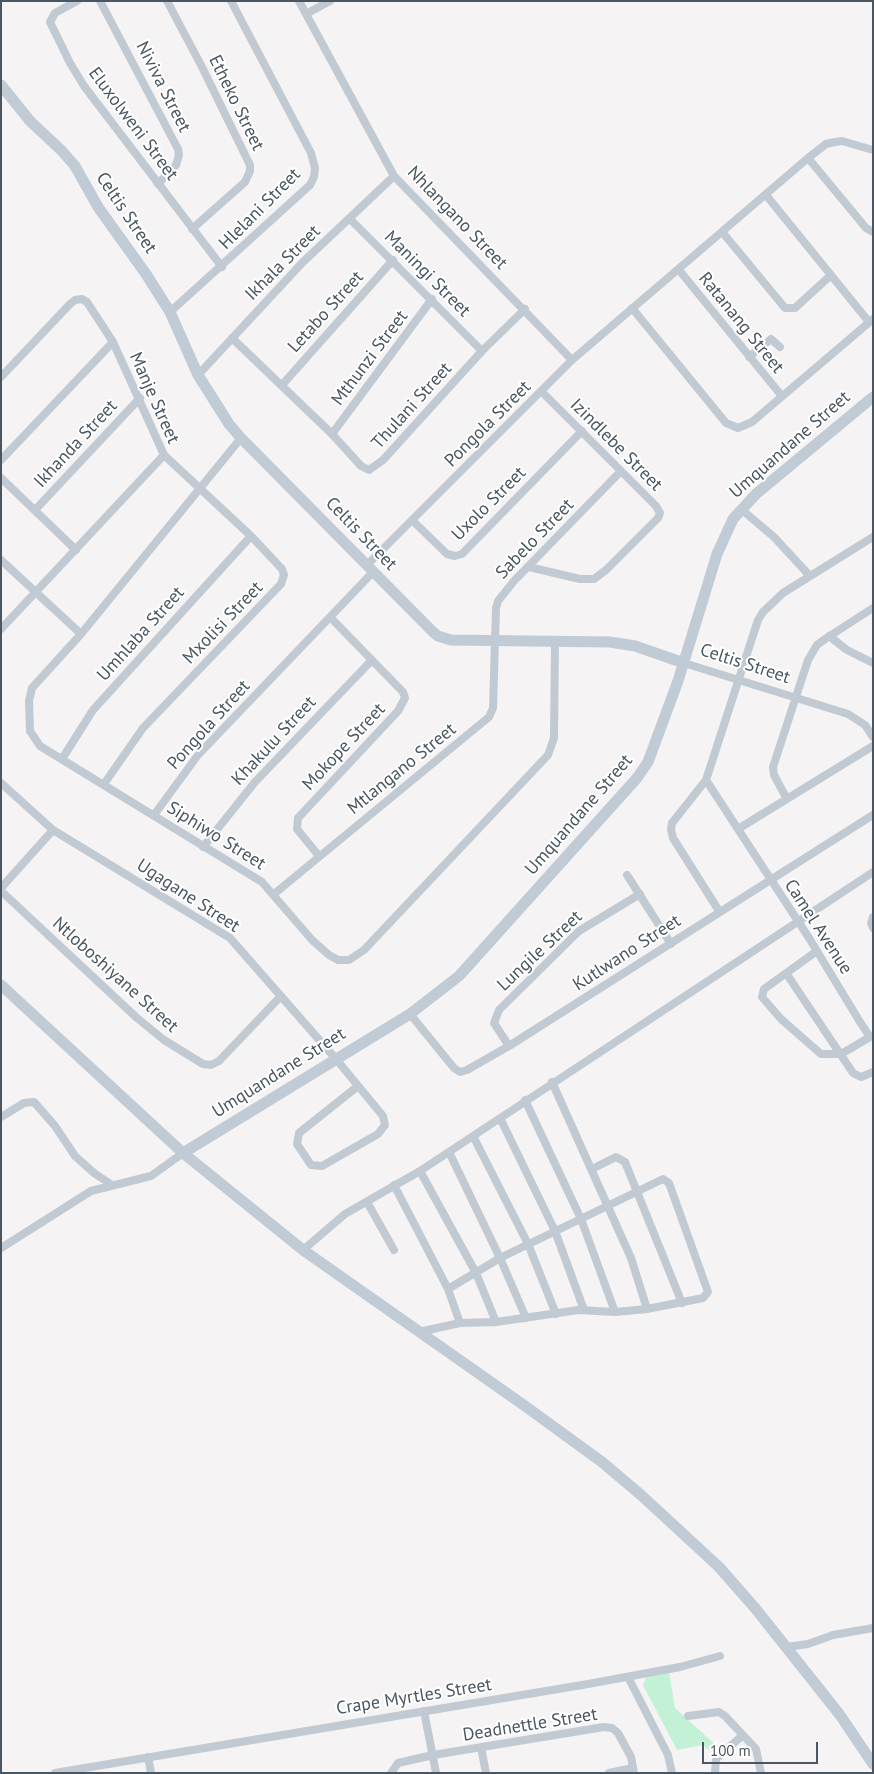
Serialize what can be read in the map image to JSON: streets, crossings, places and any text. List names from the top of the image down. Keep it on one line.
{"streets":{"street":["Niviva Street","Etheko Street","Eluxolweni Street","Hlelani Street","Celtis Street","Nhlangano Street","Ikhala Street","Maningi Street","Letabo Street","Ratanang Street","Mthunzi Street","Manje Street","Thulani Street","Pongola Street","Ikhanda Street","Izindlebe Street","Umquandane Street","Uxolo Street","Sabelo Street","Mxolisi Street","Umhlaba Street","Khakulu Street","Mokope Street","Mtlangano Street","Siphiwo Street","Ugagane Street","Camel Avenue","Lungile Street","Kutlwano Street","Ntloboshiyane Street","Crape Myrtles Street","Deadnettle Street"]},"crossings":[["Niviva Street","Eluxolweni Street"],["Etheko Street","Eluxolweni Street"],["Eluxolweni Street","Hlelani Street"],["Hlelani Street","Celtis Street"],["Celtis Street","Ikhala Street"],["Celtis Street","Pongola Street"],["Celtis Street","Umquandane Street"],["Celtis Street","Sabelo Street"],["Celtis Street","Mtlangano Street"],["Celtis Street","Siphiwo Street"],["Nhlangano Street","Ikhala Street"],["Nhlangano Street","Thulani Street"],["Nhlangano Street","Pongola Street"],["Ikhala Street","Maningi Street"],["Ikhala Street","Thulani Street"],["Maningi Street","Letabo Street"],["Maningi Street","Mthunzi Street"],["Maningi Street","Thulani Street"],["Letabo Street","Thulani Street"],["Ratanang Street","Pongola Street"],["Mthunzi Street","Thulani Street"],["Manje Street","Ikhanda Street"],["Manje Street","Mxolisi Street"],["Pongola Street","Izindlebe Street"],["Pongola Street","Uxolo Street"],["Pongola Street","Mokope Street"],["Pongola Street","Siphiwo Street"],["Izindlebe Street","Uxolo Street"],["Izindlebe Street","Sabelo Street"],["Umquandane Street","Ugagane Street"],["Umquandane Street","Kutlwano Street"],["Sabelo Street","Mtlangano Street"],["Mxolisi Street","Umhlaba Street"],["Mxolisi Street","Siphiwo Street"],["Umhlaba Street","Siphiwo Street"],["Khakulu Street","Mokope Street"],["Khakulu Street","Siphiwo Street"],["Mokope Street","Mtlangano Street"],["Mtlangano Street","Siphiwo Street"],["Ugagane Street","Ntloboshiyane Street"],["Camel Avenue","Kutlwano Street"],["Lungile Street","Kutlwano Street"]],"scale_bar":"100 m"}
